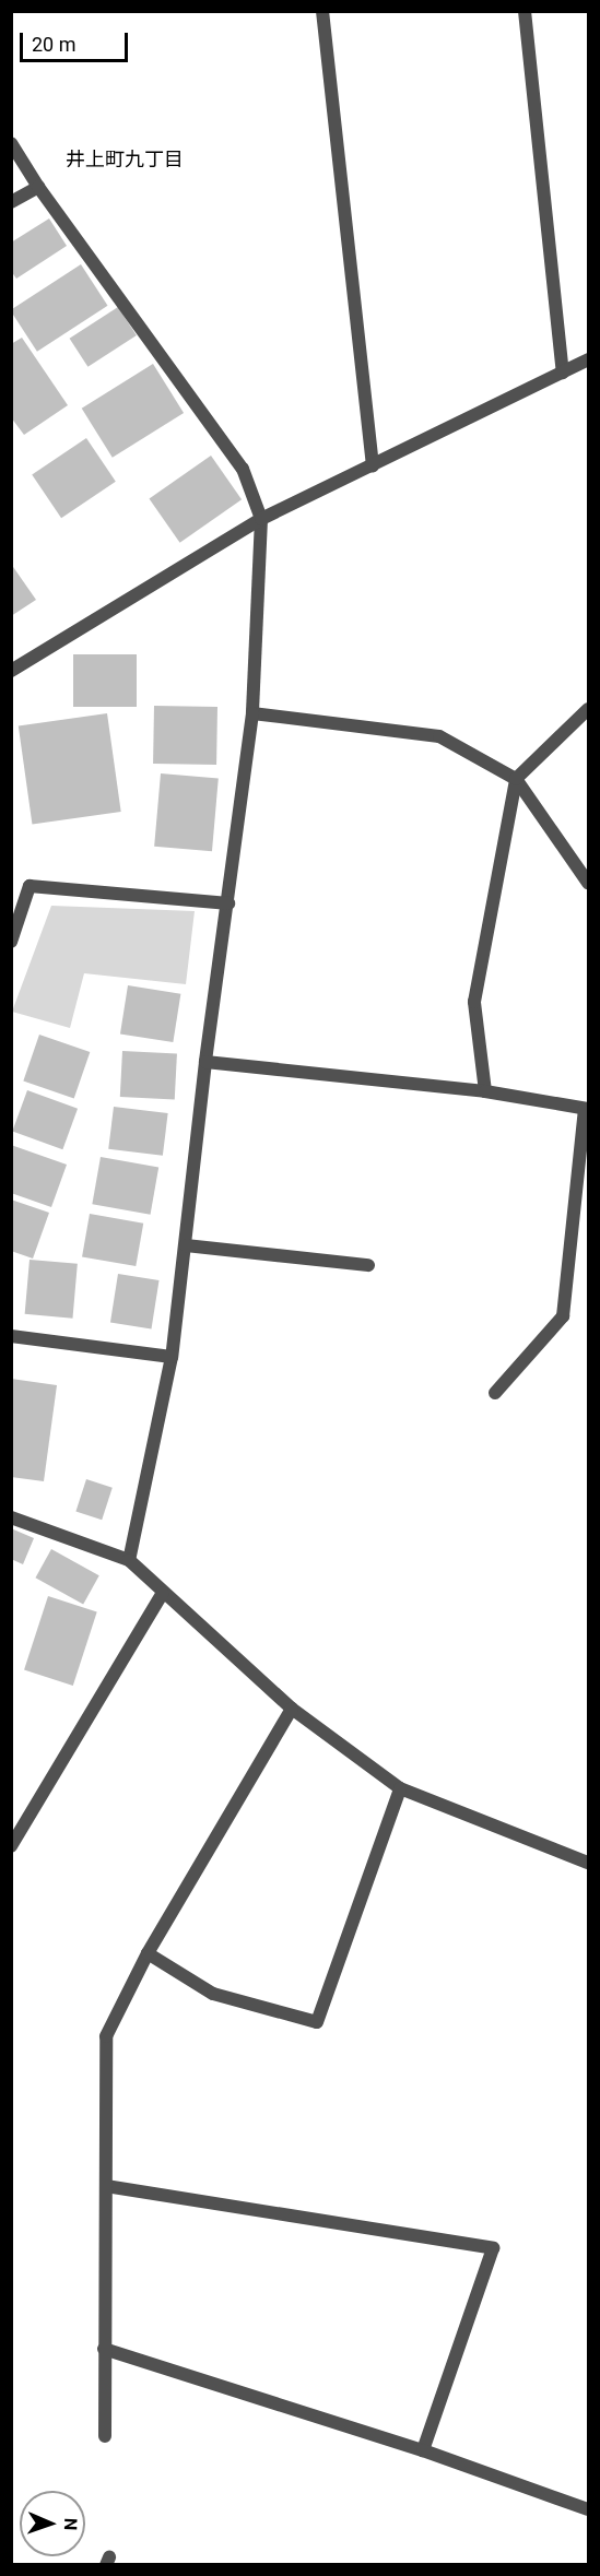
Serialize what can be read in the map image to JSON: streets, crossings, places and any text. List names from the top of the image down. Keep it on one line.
{"districts":["井上町九丁目"],"scale_bar":"20 m","north":"right"}
